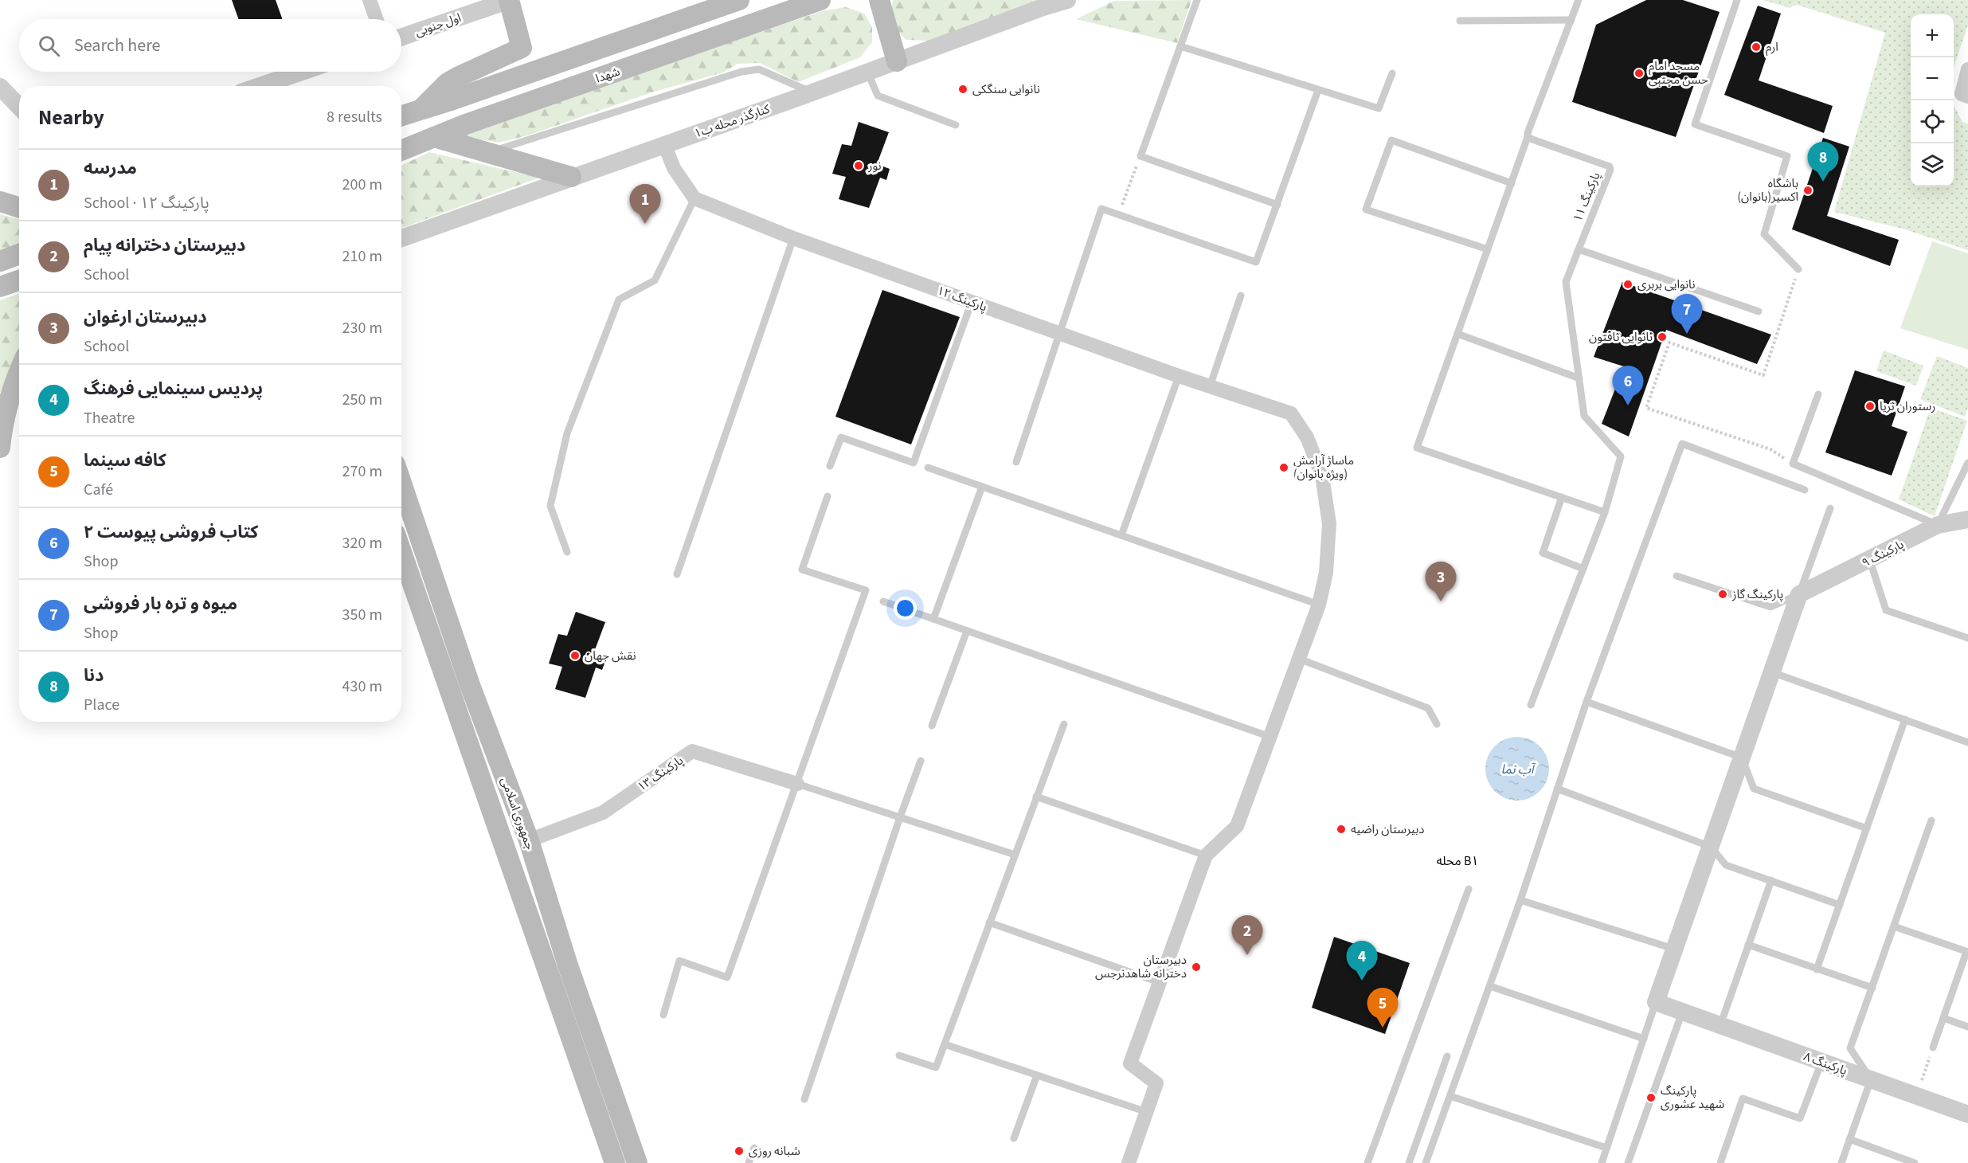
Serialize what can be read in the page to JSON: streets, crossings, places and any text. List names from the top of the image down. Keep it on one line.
{"streets":{"main road":["شهدا","جمهوری اسلامی"],"street":["اول جنوبی","کنارگذر محله ب۱","پارکینگ ۱۲","پارکینگ ۹","پارکینگ ۱۳","پارکینگ ۸"],"lane":["پارکینگ ۱۱"]},"crossings":[["پارکینگ ۱۳","جمهوری اسلامی"]],"districts":["محله B۱"],"water":["آب نما"],"places":["ارم","مسجد امام حسن مجتبی","نانوایی سنگکی","نور","باشگاه اکسیر(بانوان)","نانوایی بربری","نانوایی تافتون","رستوران تریا","ماساژ آرامش (ویژه بانوان)","پارکینگ گاز","نقش جهان","دبیرستان راضیه","دبیرستان دخترانه شاهدنرجس","پارکینگ شهید عشوری","شبانه روزی"],"page":{"map_buttons":["+","−"],"search":"Search here","heading":["Nearby","8 results"],"pins":["8","1","7","6","3","2","4","5"],"list":[{"mark":"1","name":"مدرسه","note":"School · پارکینگ ۱۲","value":"200 m"},{"mark":"2","name":"دبیرستان دخترانه پیام","note":"School","value":"210 m"},{"mark":"3","name":"دبیرستان ارغوان","note":"School","value":"230 m"},{"mark":"4","name":"پردیس سینمایی فرهنگ","note":"Theatre","value":"250 m"},{"mark":"5","name":"کافه سینما","note":"Café","value":"270 m"},{"mark":"6","name":"کتاب فروشی پیوست ۲","note":"Shop","value":"320 m"},{"mark":"7","name":"میوه و تره بار فروشی","note":"Shop","value":"350 m"},{"mark":"8","name":"دنا","note":"Place","value":"430 m"}]}}
